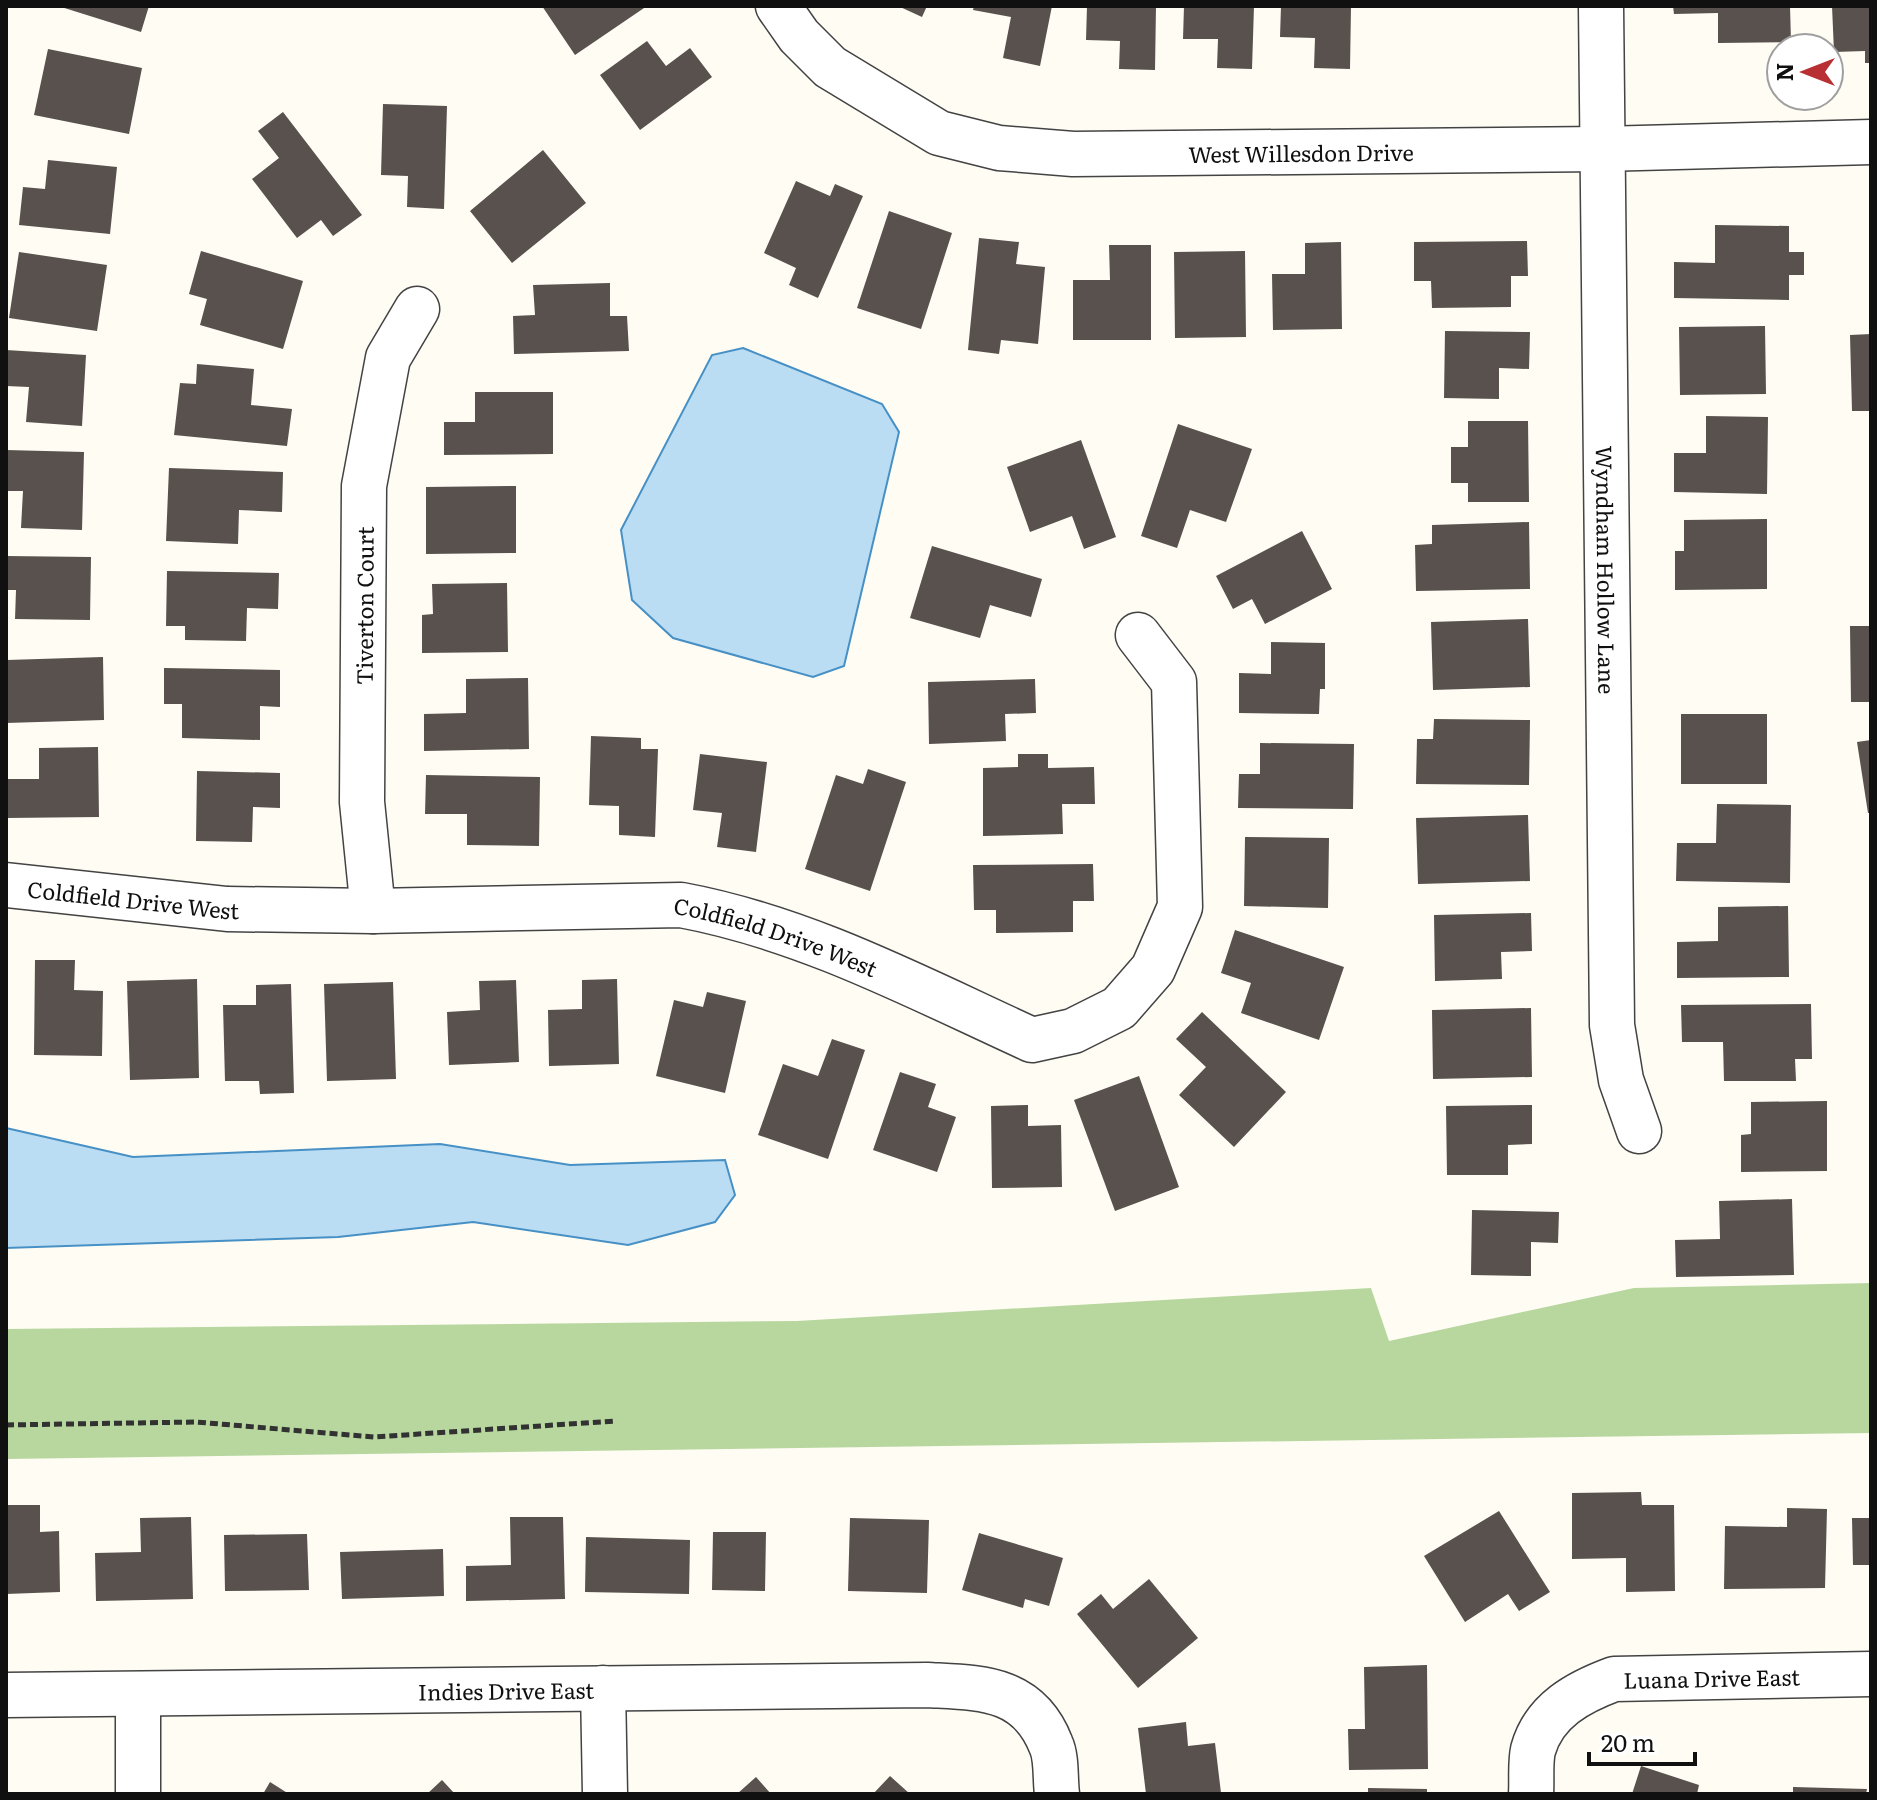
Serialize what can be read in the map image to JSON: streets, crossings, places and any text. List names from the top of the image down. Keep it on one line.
{"streets":{"street":["West Willesdon Drive","Wyndham Hollow Lane","Tiverton Court","Coldfield Drive West","Luana Drive East","Indies Drive East"]},"crossings":[["West Willesdon Drive","Wyndham Hollow Lane"],["Tiverton Court","Coldfield Drive West"]],"scale_bar":"20 m","north":"left"}
